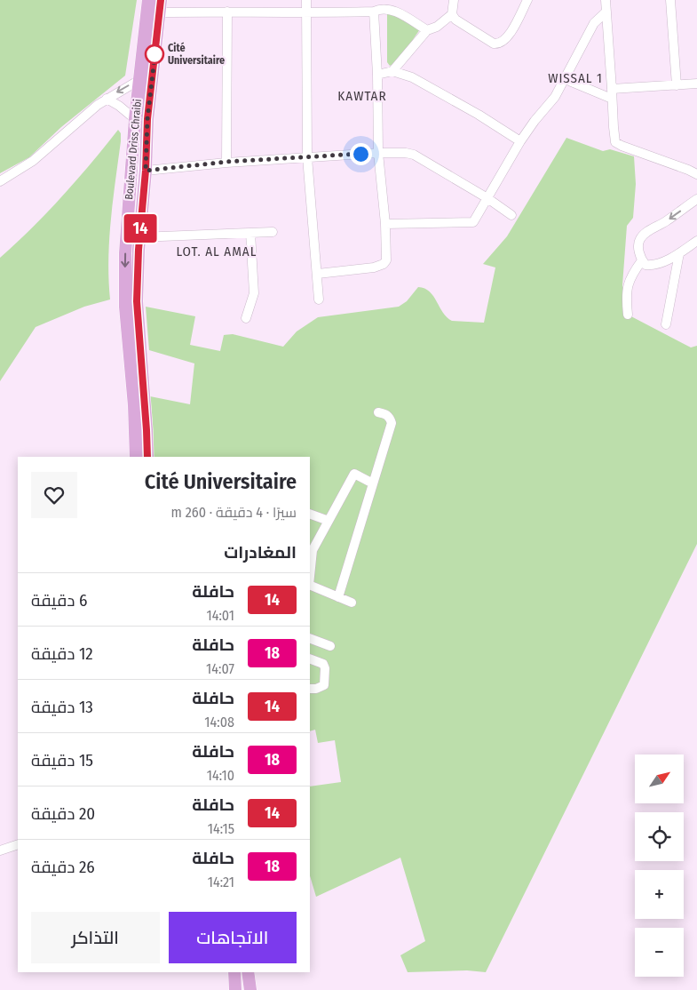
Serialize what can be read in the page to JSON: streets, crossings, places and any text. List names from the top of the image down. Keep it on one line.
{"streets":{"main road":["Boulevard Driss Chraibi"]},"districts":["WISSAL 1","KAWTAR","LOT. AL AMAL"],"places":["Cité Universitaire"],"lines":["bus line 14"],"north":"top right","page":{"on_map":"14","heading":[["Cité Universitaire","سيرًا · 4 دقيقة · 260 m"],"المغادرات"],"list":[{"mark":"14","name":"حافلة","note":"14:01","value":"6 دقيقة"},{"mark":"18","name":"حافلة","note":"14:07","value":"12 دقيقة"},{"mark":"14","name":"حافلة","note":"14:08","value":"13 دقيقة"},{"mark":"18","name":"حافلة","note":"14:10","value":"15 دقيقة"},{"mark":"14","name":"حافلة","note":"14:15","value":"20 دقيقة"},{"mark":"18","name":"حافلة","note":"14:21","value":"26 دقيقة"}],"map_buttons":["+","−"],"buttons":["الاتجاهات","التذاكر"]}}
